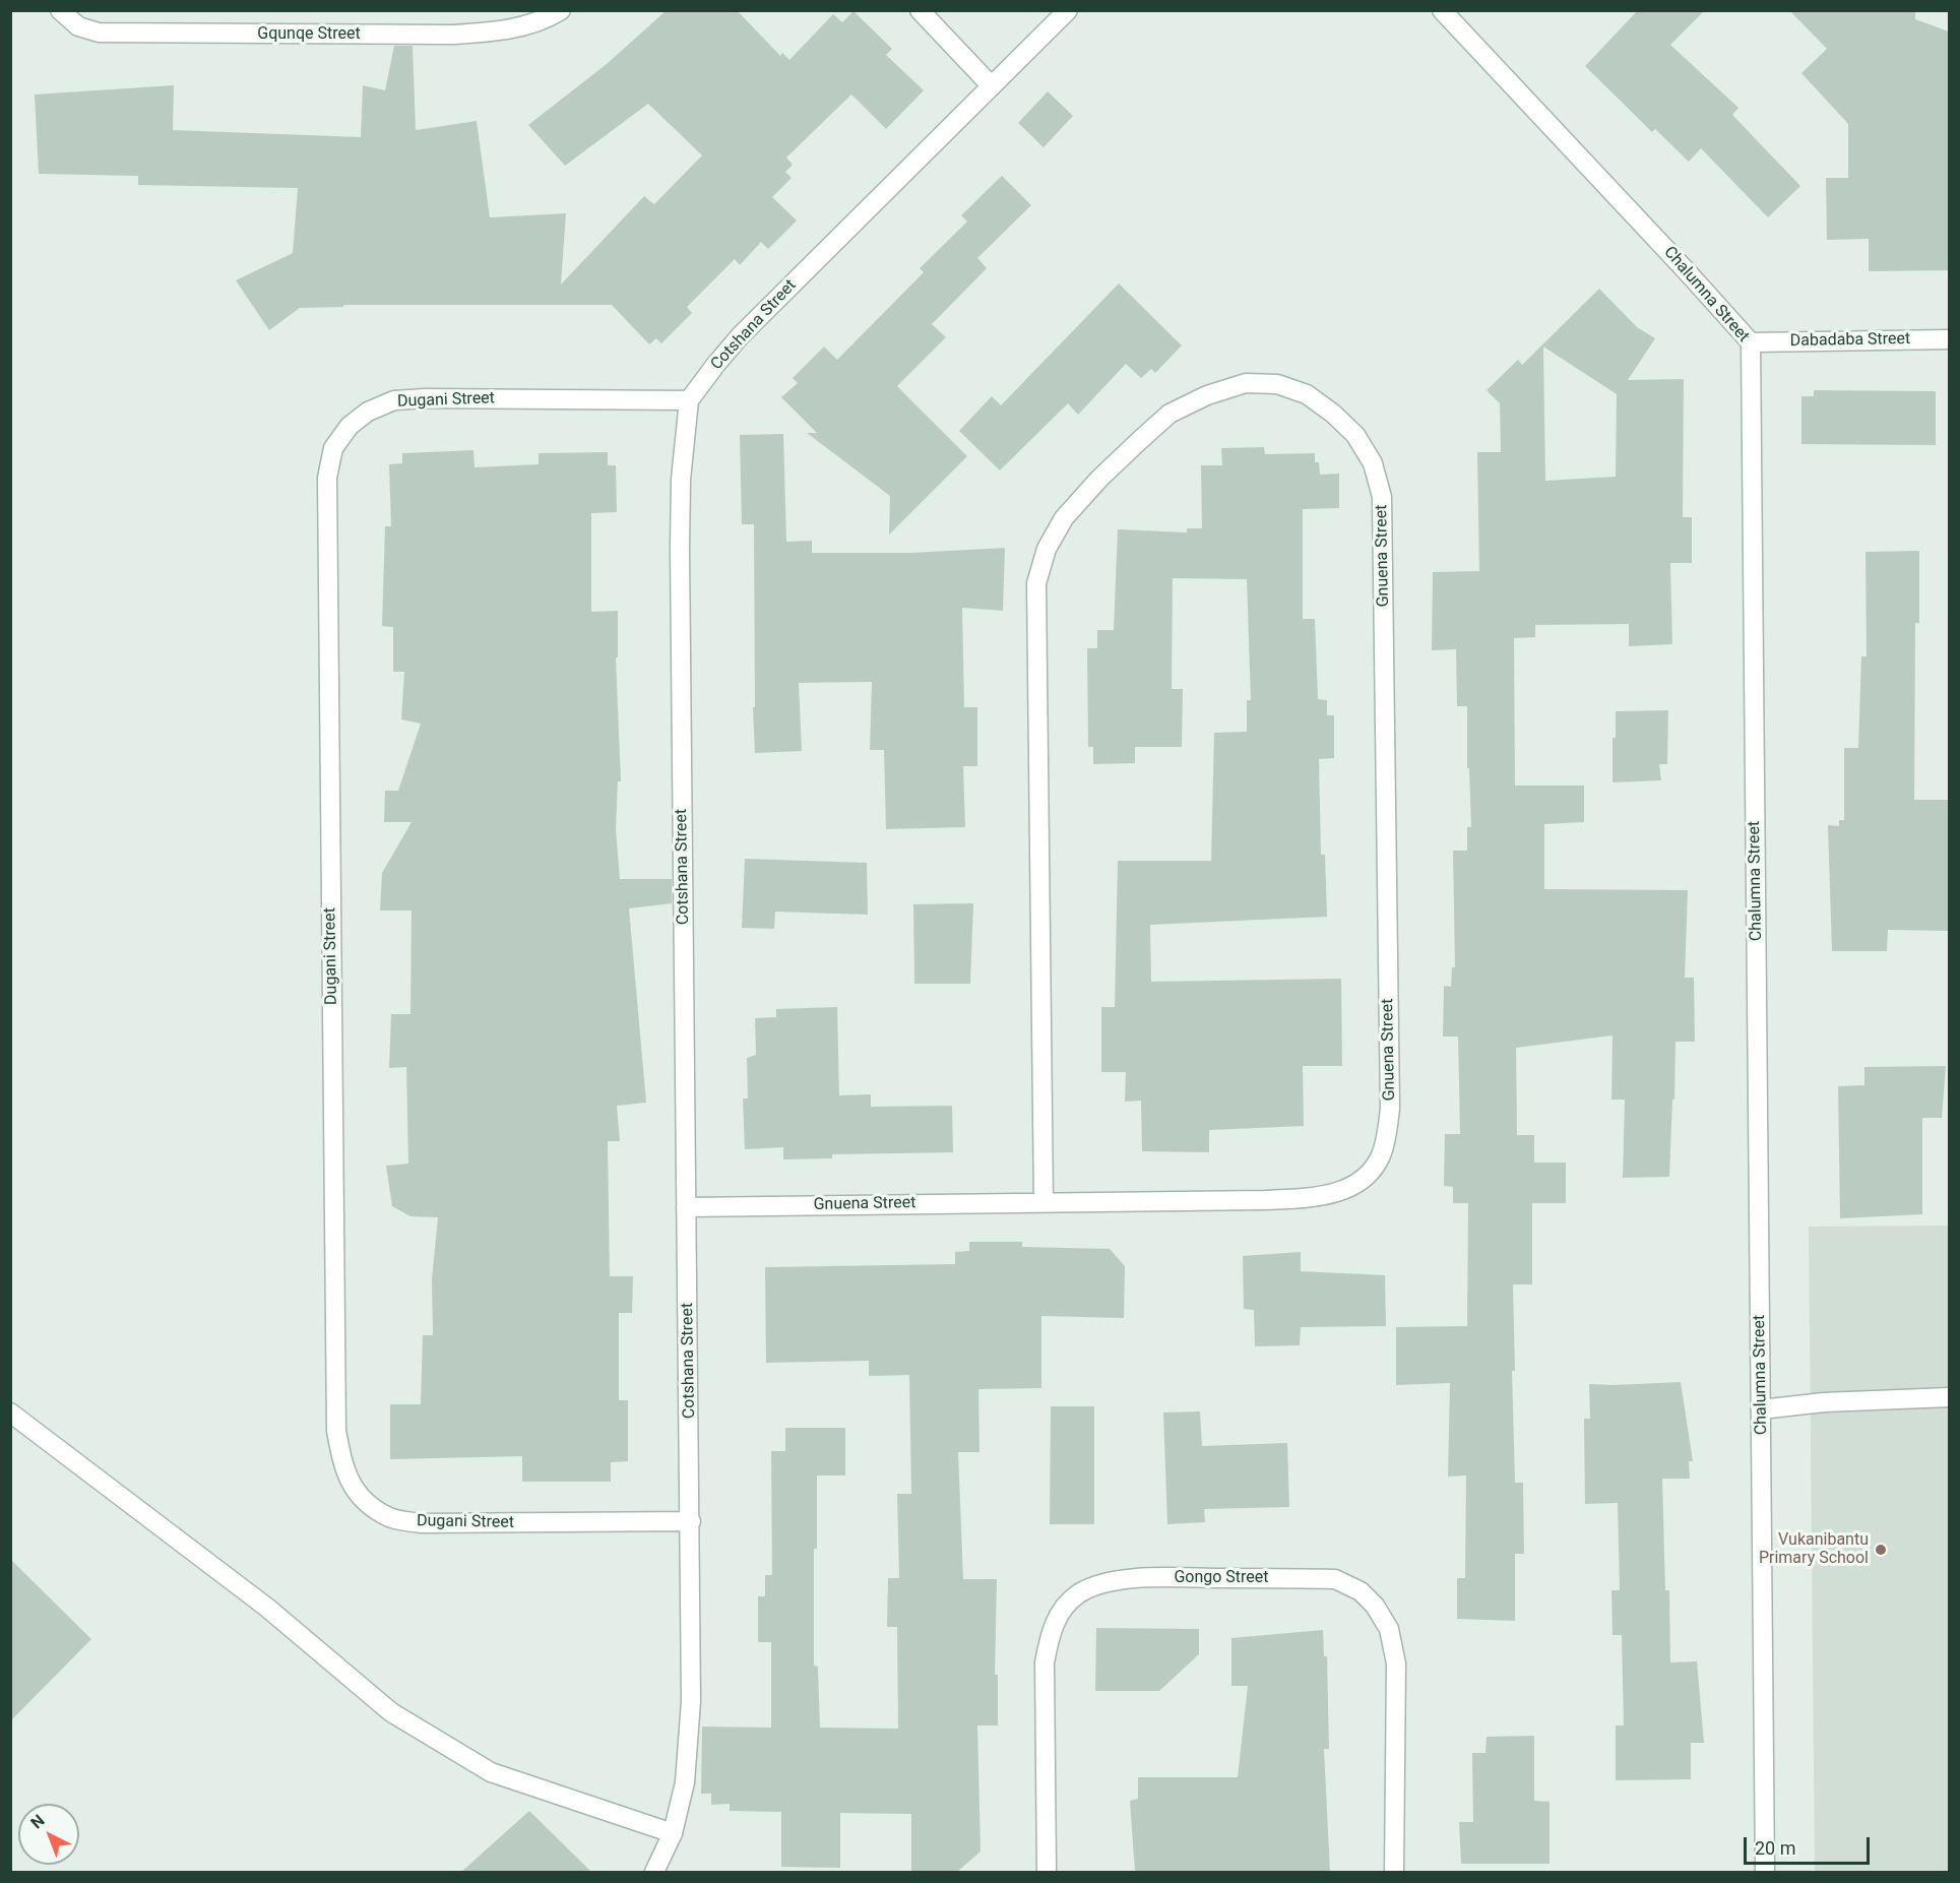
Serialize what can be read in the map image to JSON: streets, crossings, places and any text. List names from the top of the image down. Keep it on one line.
{"streets":{"street":["Gqunqe Street","Chalumna Street","Cotshana Street","Dabadaba Street","Dugani Street","Gnuena Street","Gongo Street"]},"crossings":[["Chalumna Street","Dabadaba Street"],["Cotshana Street","Dugani Street"],["Cotshana Street","Gnuena Street"]],"places":["Vukanibantu Primary School"],"scale_bar":"20 m","north":"top left"}
